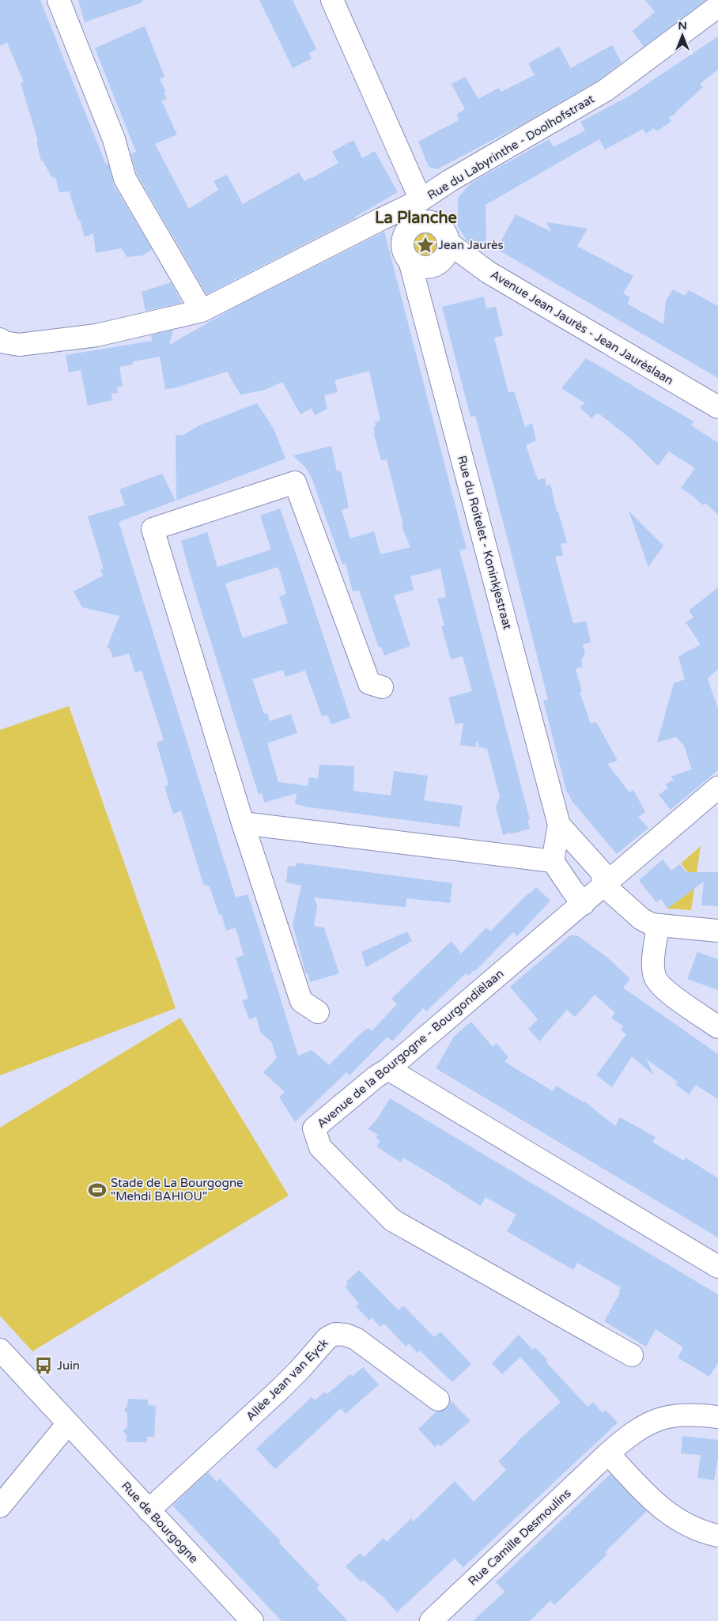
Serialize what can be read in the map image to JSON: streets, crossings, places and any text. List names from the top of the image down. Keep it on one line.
{"streets":{"street":["Rue du Labyrinthe - Doolhofstraat","Avenue Jean Jaurès - Jean Jaurèslaan","Rue du Roitelet - Koninkjestraat","Avenue de la Bourgogne - Bourgondiëlaan","Allée Jean van Eyck","Rue de Bourgogne","Rue Camille Desmoulins"]},"crossings":[["Rue du Labyrinthe - Doolhofstraat","Rue du Roitelet - Koninkjestraat"],["Rue du Roitelet - Koninkjestraat","Avenue de la Bourgogne - Bourgondiëlaan"],["Allée Jean van Eyck","Rue de Bourgogne"]],"districts":["La Planche"],"places":{"place":["Jean Jaurès"],"sports":["Stade de La Bourgogne \"Mehdi BAHIOU\""],"bus stop":["Juin"]},"north":"top"}
